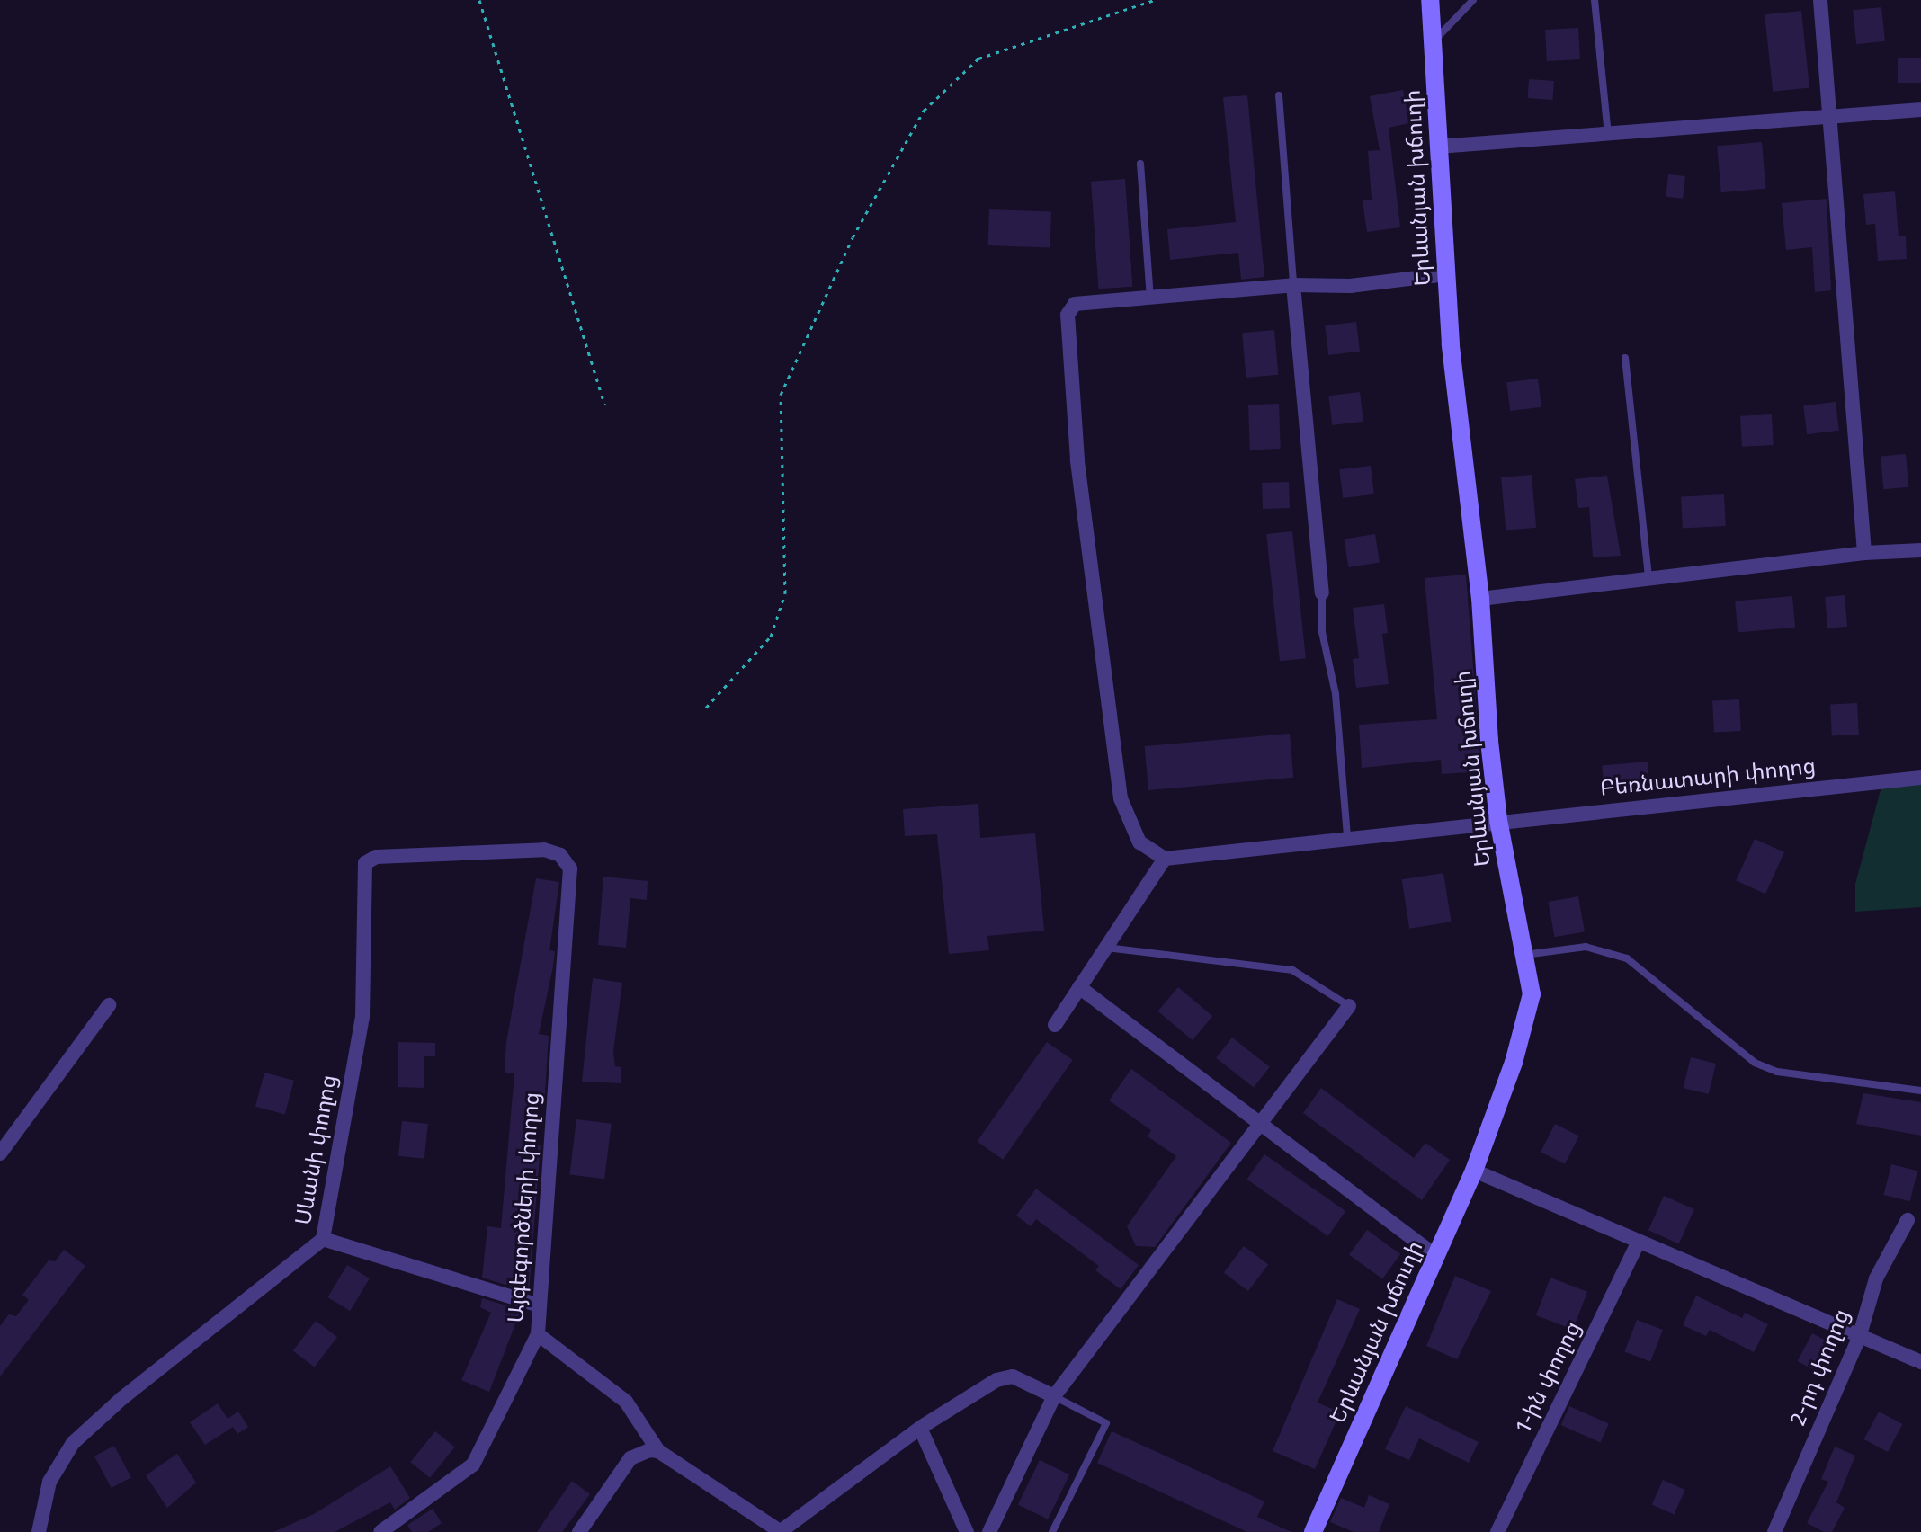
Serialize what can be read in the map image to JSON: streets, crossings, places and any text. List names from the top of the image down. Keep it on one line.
{"streets":{"main road":["Երևանյան խճուղի"],"street":["Բեռնատարի փողոց","Սևանի փողոց","Այգեգործների փողոց","2-րդ փողոց","1-ին փողոց"]},"crossings":[["Երևանյան խճուղի","Բեռնատարի փողոց"],["Սևանի փողոց","Այգեգործների փողոց"]]}
